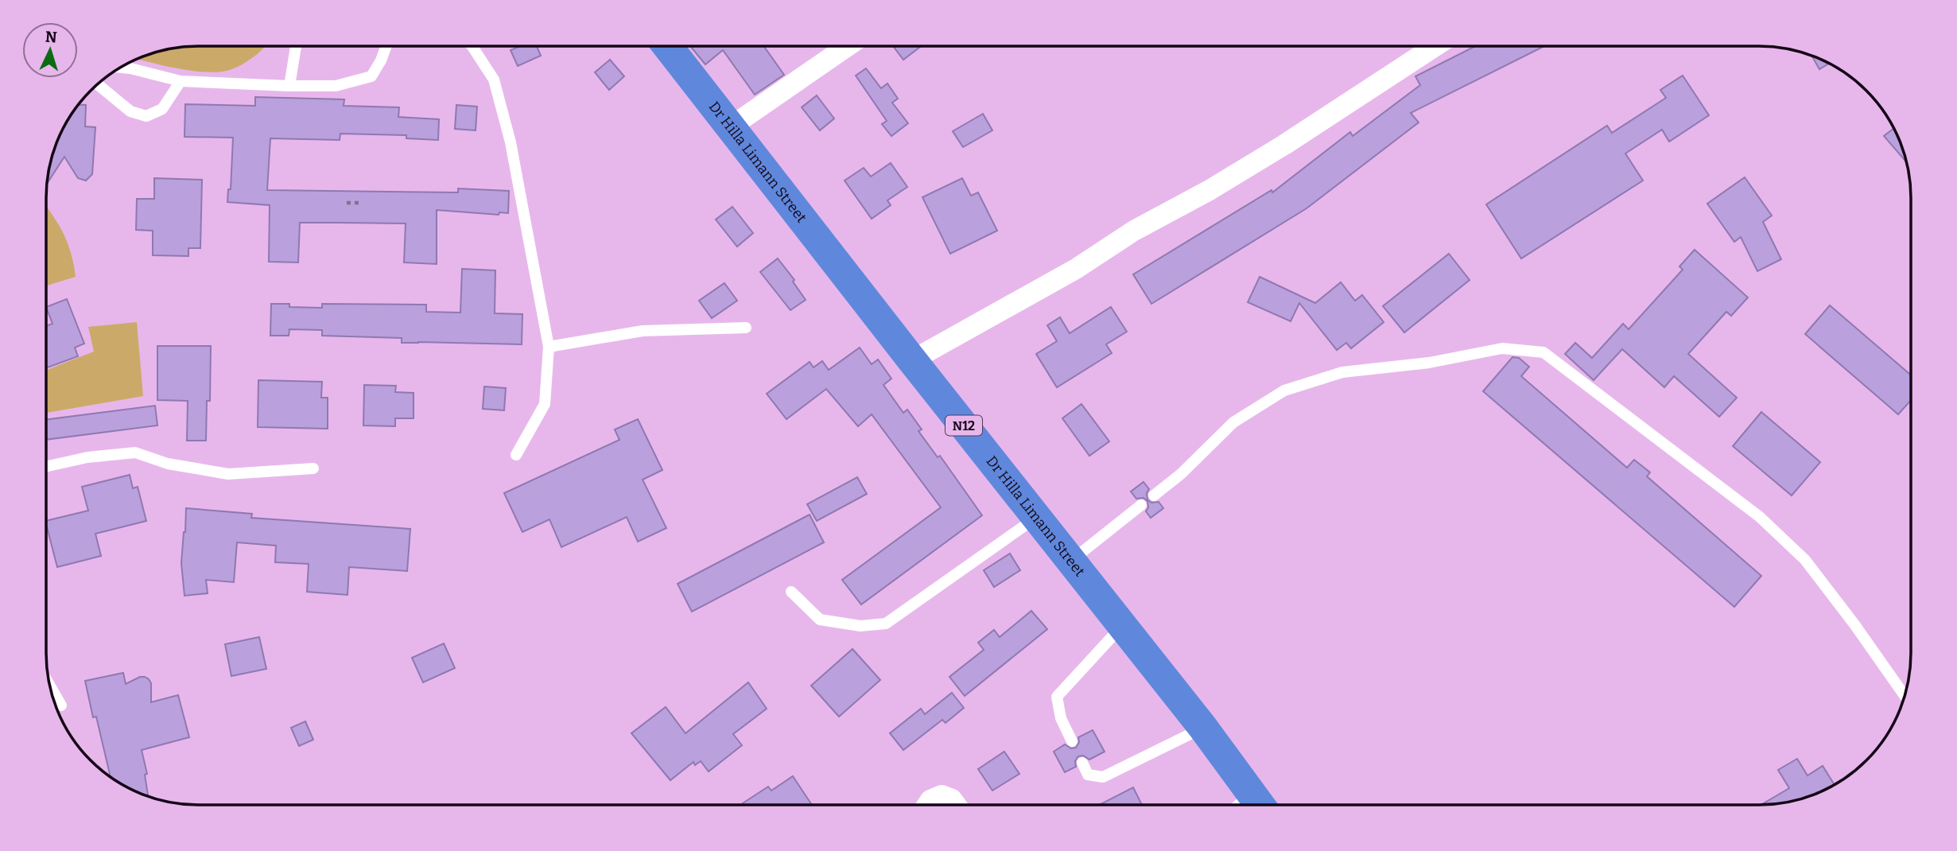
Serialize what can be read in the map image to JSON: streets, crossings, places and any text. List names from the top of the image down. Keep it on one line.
{"streets":{"highway":["Dr Hilla Limann Street","N12"]},"north":"top"}
